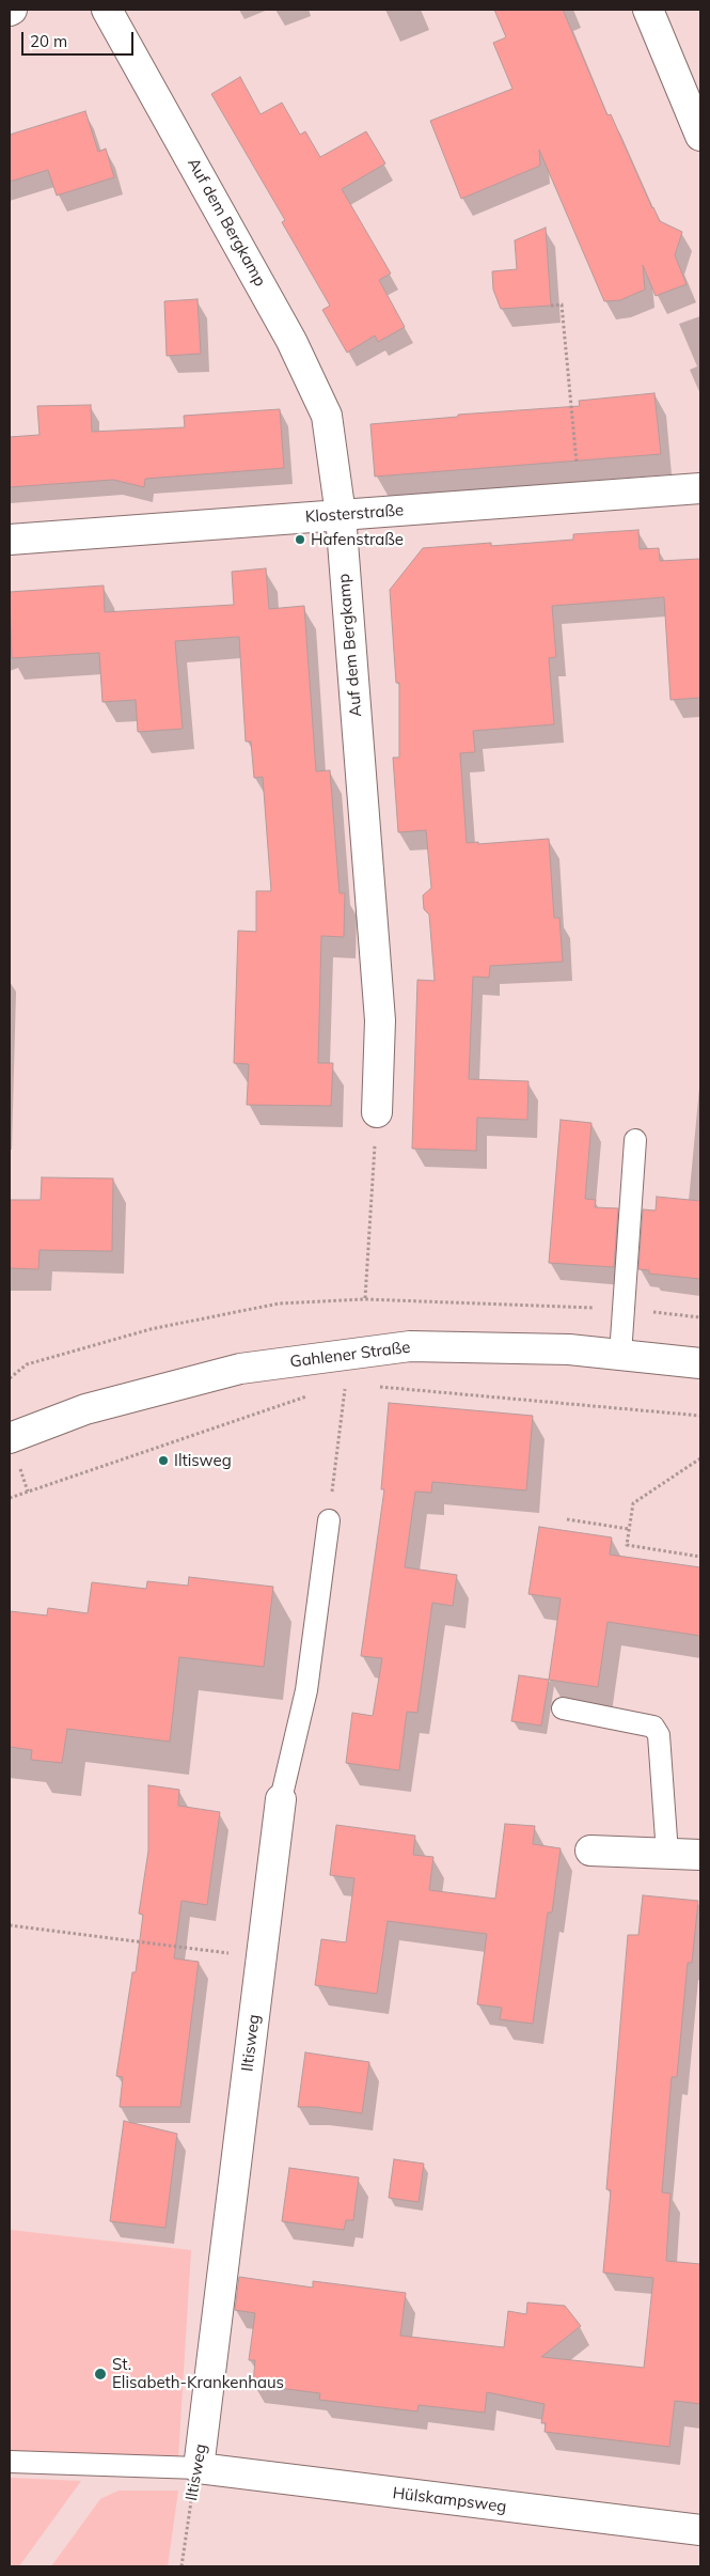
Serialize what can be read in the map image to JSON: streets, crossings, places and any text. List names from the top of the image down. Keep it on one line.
{"streets":{"street":["Auf dem Bergkamp","Klosterstraße","Gahlener Straße","Iltisweg","Hülskampsweg"]},"crossings":[["Auf dem Bergkamp","Klosterstraße"],["Iltisweg","Hülskampsweg"]],"places":["Hafenstraße","Iltisweg","St. Elisabeth-Krankenhaus"],"scale_bar":"20 m"}
